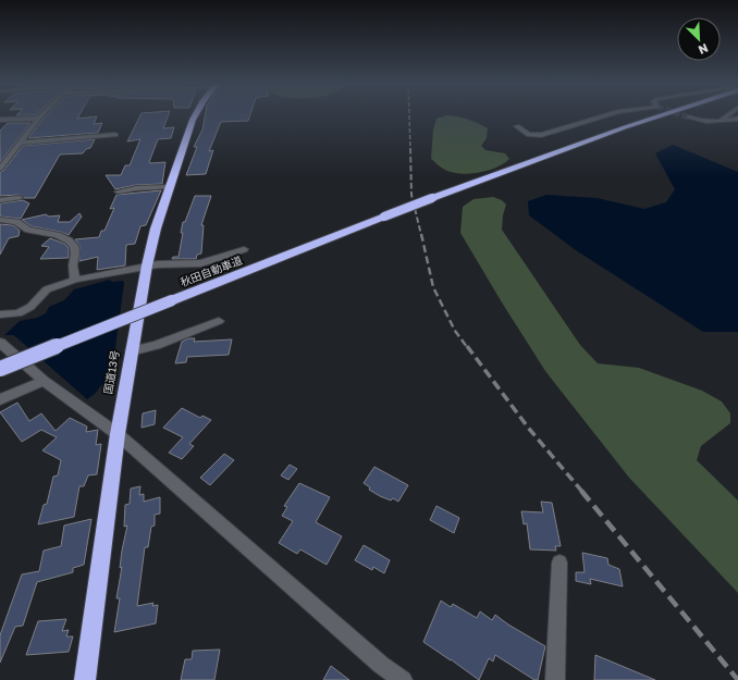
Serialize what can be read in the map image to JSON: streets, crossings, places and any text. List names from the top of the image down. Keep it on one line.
{"streets":{"highway":["秋田自動車道","国道13号"]},"north":"bottom right"}
